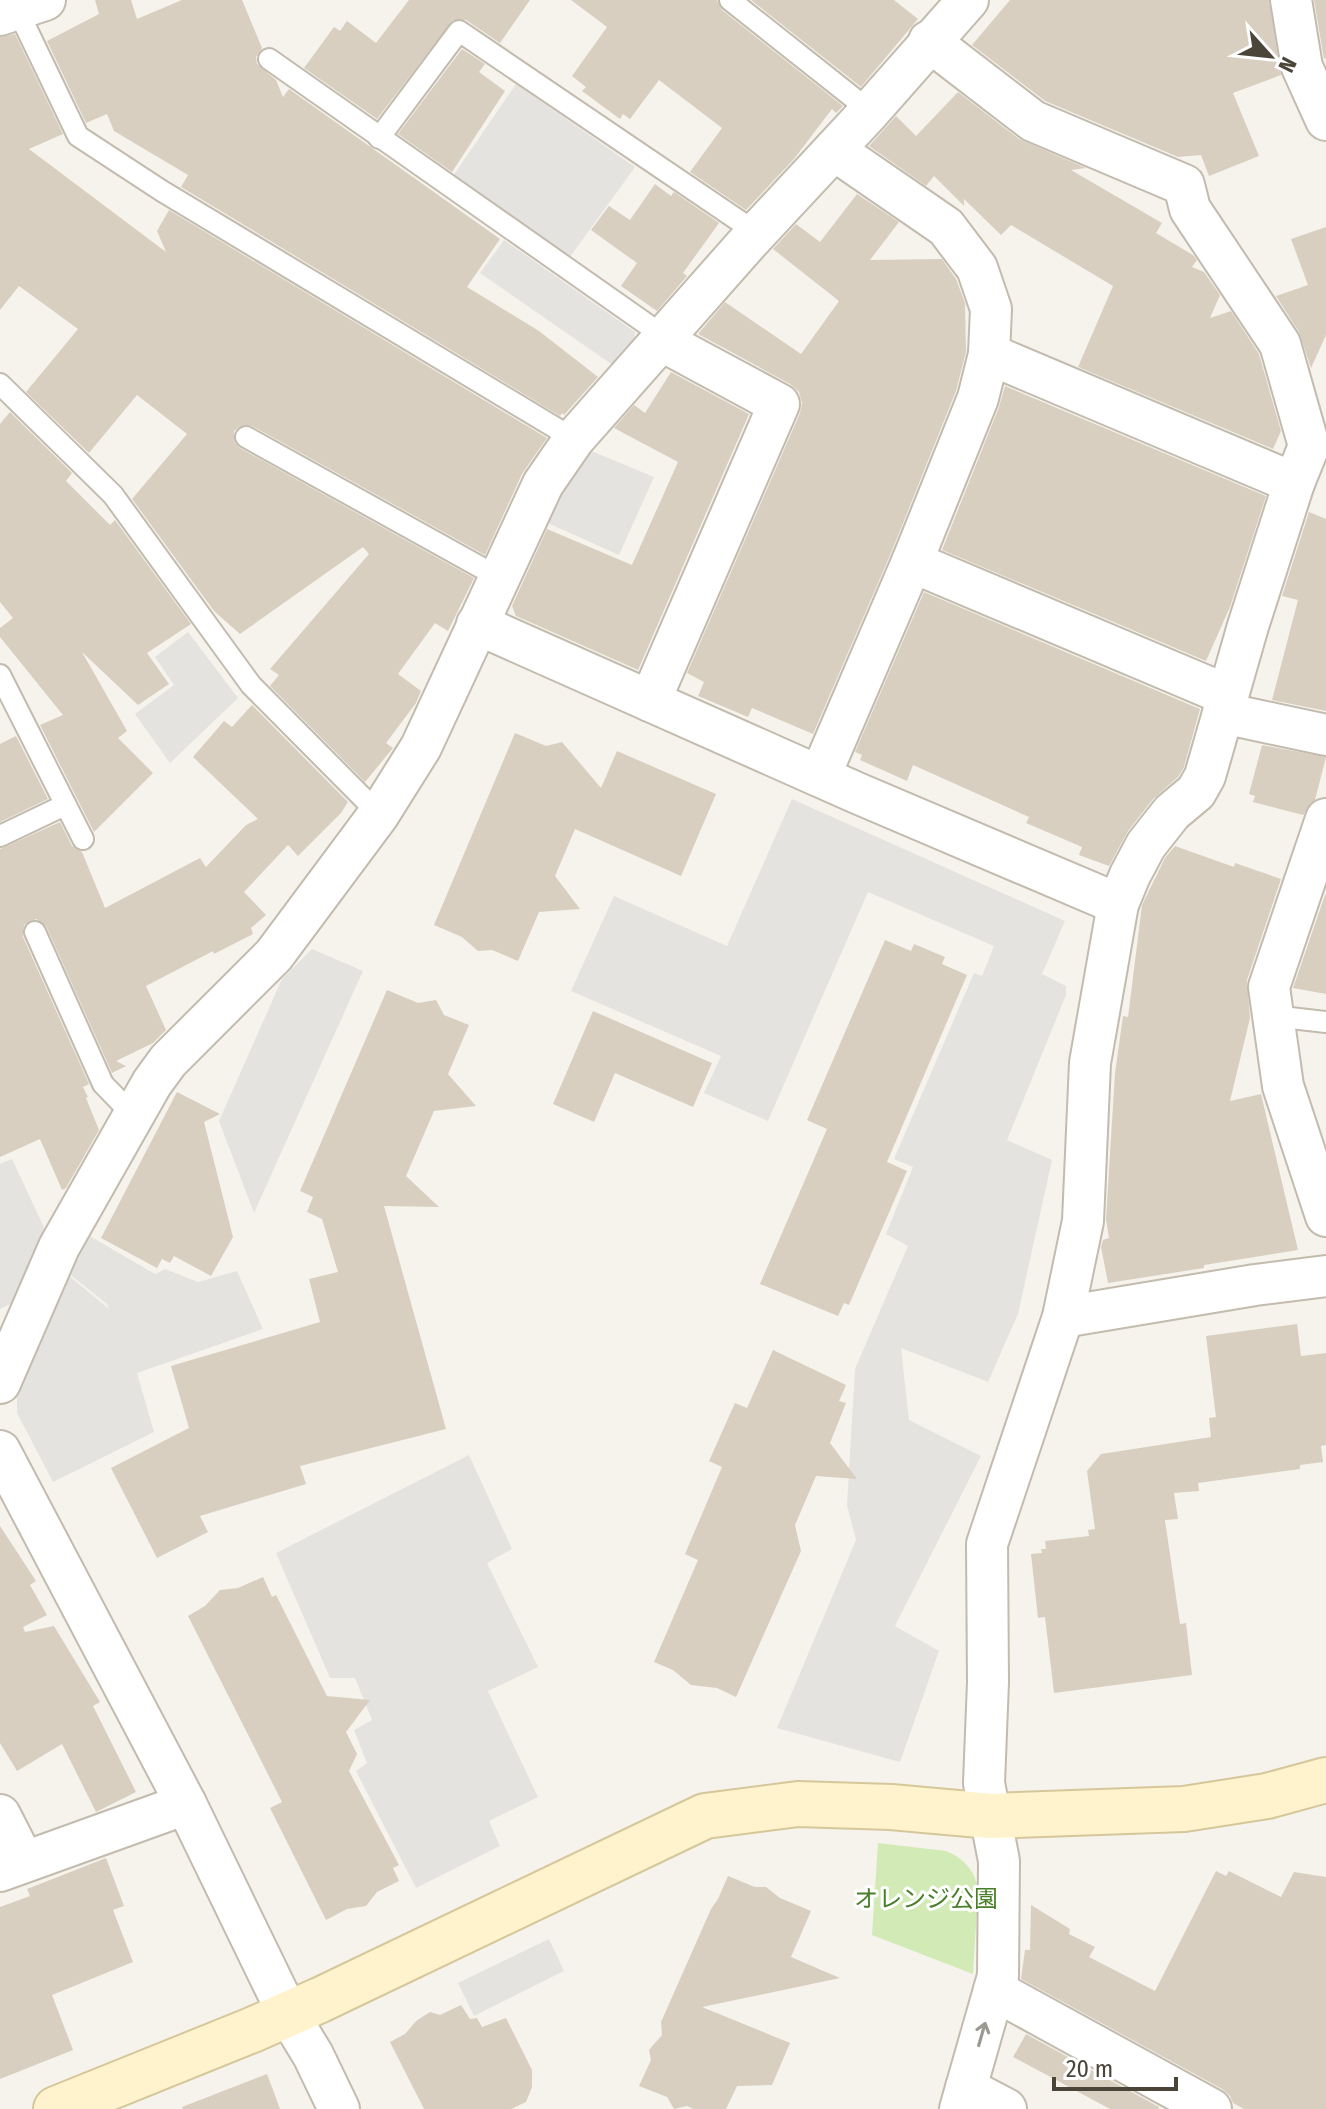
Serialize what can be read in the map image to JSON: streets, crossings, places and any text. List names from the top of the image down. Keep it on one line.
{"parks":["オレンジ公園"],"scale_bar":"20 m","north":"bottom right"}
